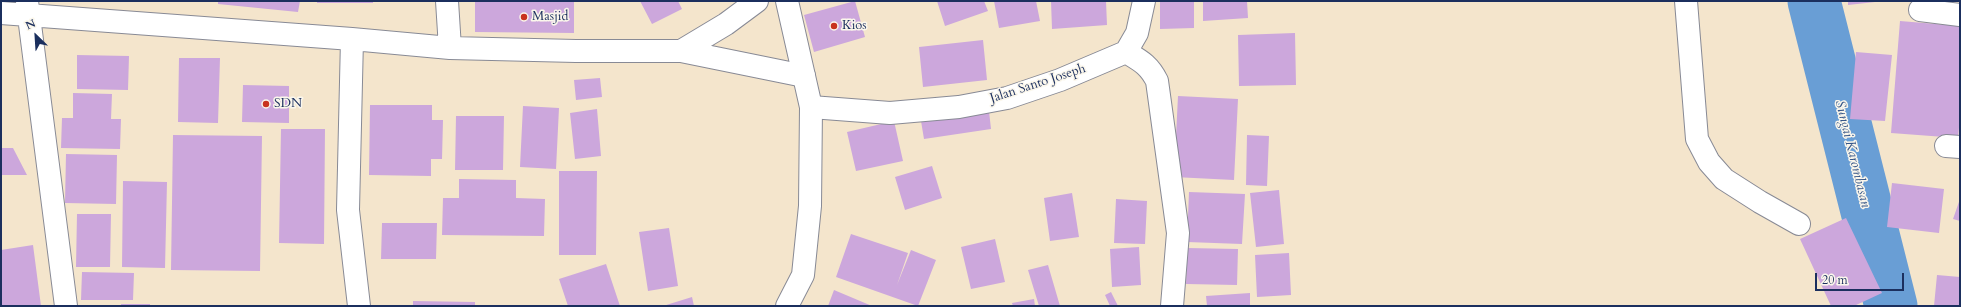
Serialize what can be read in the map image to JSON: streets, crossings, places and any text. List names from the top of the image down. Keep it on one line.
{"streets":{"street":["Jalan Santo Joseph"]},"water":["Sungai Karombasan"],"places":["Masjid","Kios","SDN"],"scale_bar":"20 m","north":"top left"}
